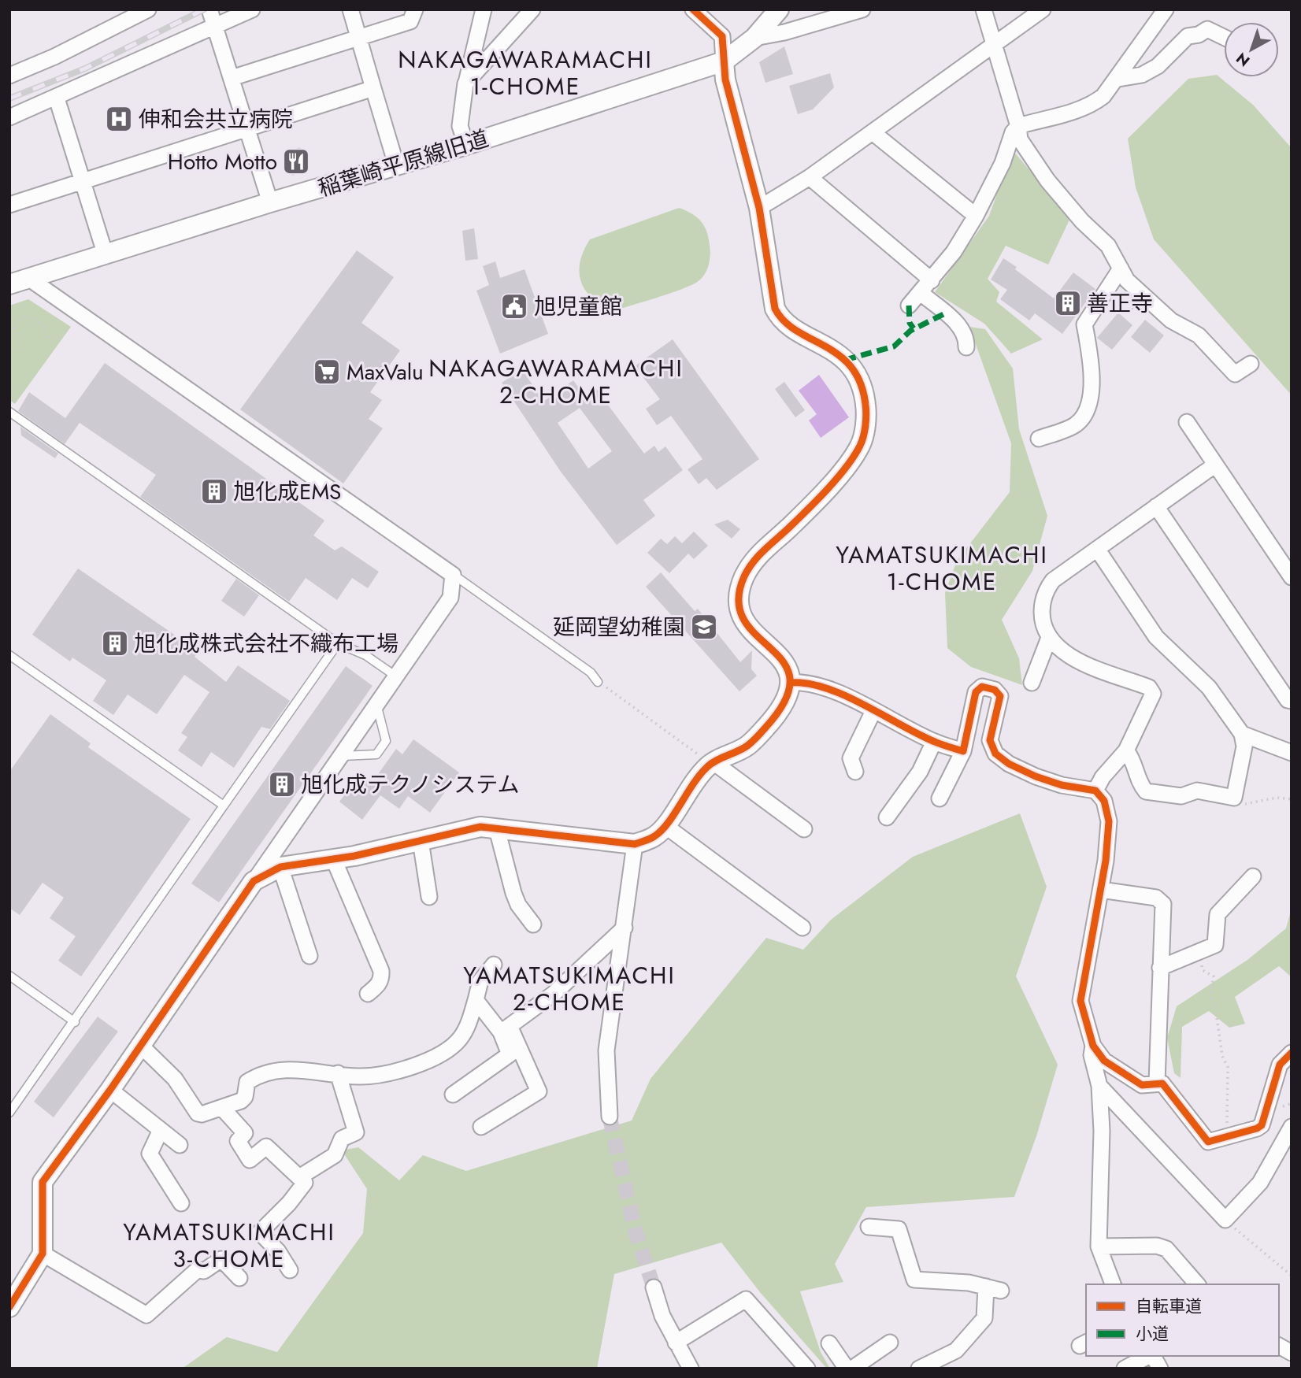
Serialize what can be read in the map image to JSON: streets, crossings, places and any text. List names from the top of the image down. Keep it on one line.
{"streets":{"street":["稲葉崎平原線旧道"]},"districts":["NAKAGAWARAMACHI 1-CHOME","NAKAGAWARAMACHI 2-CHOME","YAMATSUKIMACHI 1-CHOME","YAMATSUKIMACHI 2-CHOME","YAMATSUKIMACHI 3-CHOME"],"places":{"hospital":["伸和会共立病院"],"restaurant":["Hotto Motto"],"building":["善正寺","旭化成EMS","旭化成株式会社不織布工場","旭化成テクノシステム"],"public building":["旭児童館"],"supermarket":["MaxValu"],"school or university":["延岡望幼稚園"]},"legend":["自転車道","小道"],"north":"bottom left"}
